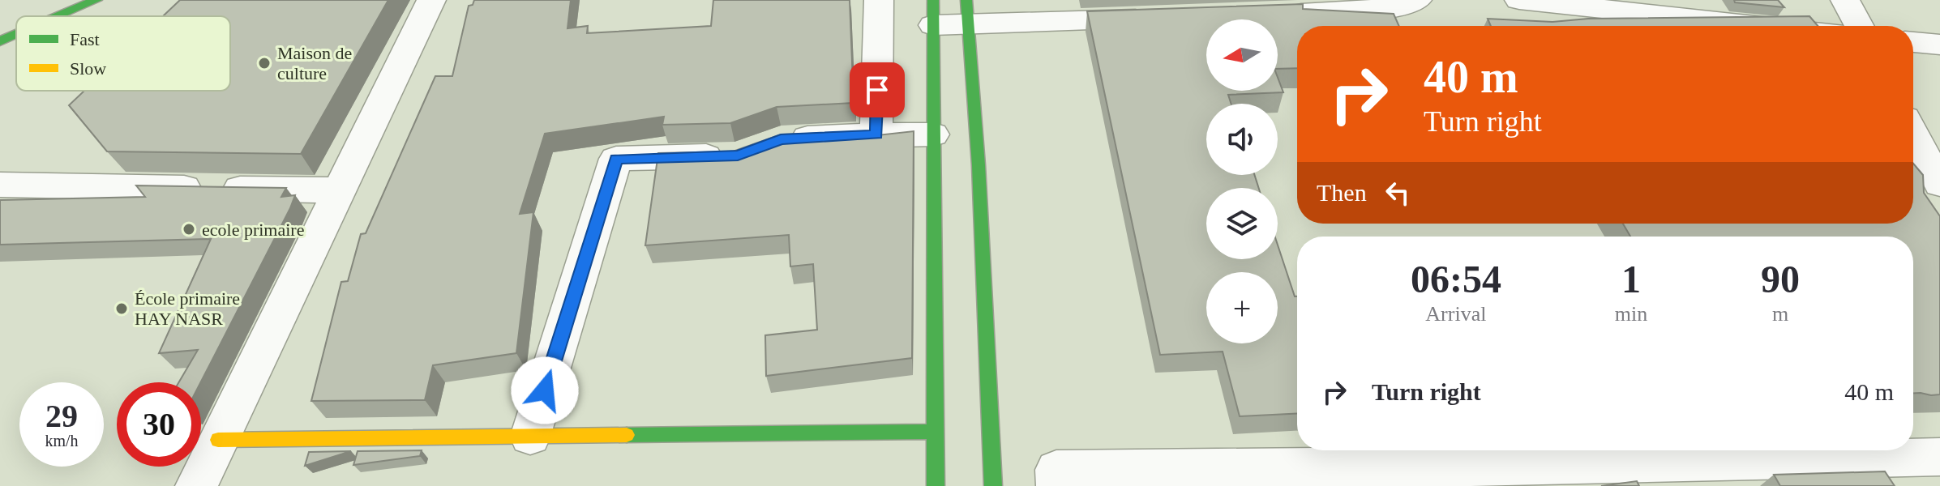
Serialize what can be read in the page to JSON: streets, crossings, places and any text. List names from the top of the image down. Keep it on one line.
{"places":["Maison de culture","ecole primaire","École primaire HAY NASR"],"legend":["Fast","Slow"],"north":"left","page":{"map_buttons":"+","turn":["40 m","Turn right"],"then":"Then","eta":["06:54","Arrival","1","min","90","m"],"list":[{"name":"Turn right","value":"40 m"}],"speed":"29 km/h","limit":"30"}}
